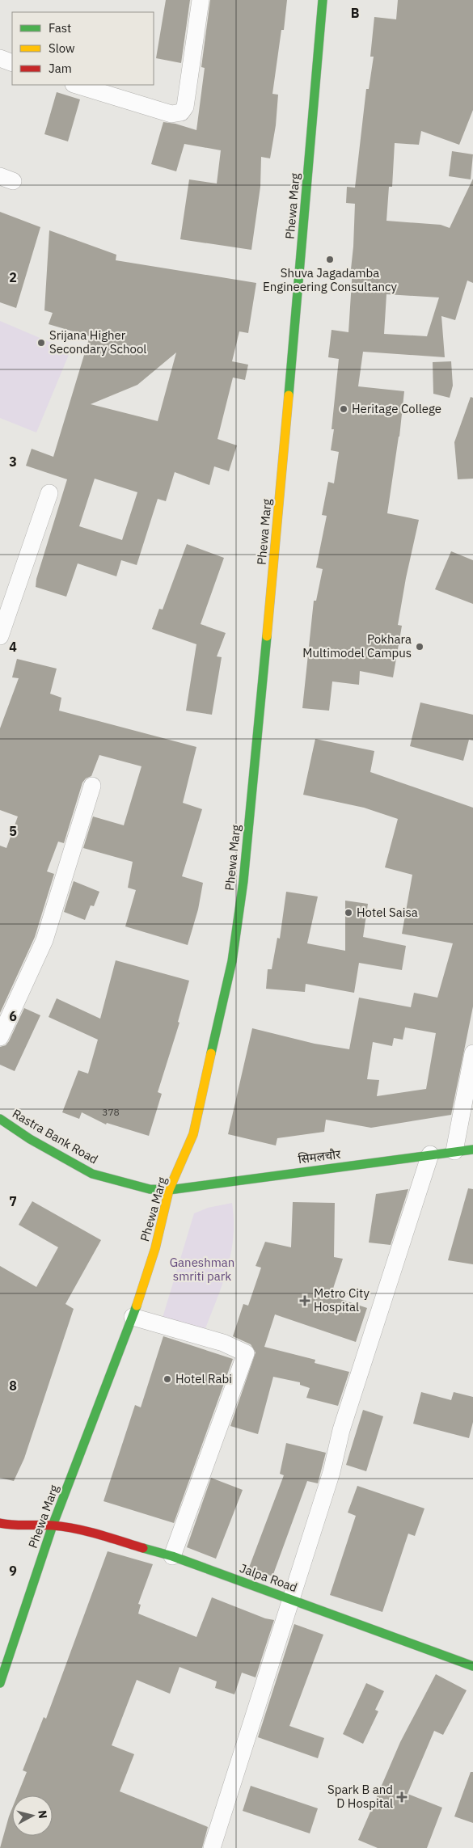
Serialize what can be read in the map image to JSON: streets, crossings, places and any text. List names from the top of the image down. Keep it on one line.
{"streets":{"main road":["Phewa Marg","Rastra Bank Road","सिमलचौर","Jalpa Road"]},"crossings":[["Phewa Marg","Rastra Bank Road"],["Phewa Marg","सिमलचौर"],["Phewa Marg","Jalpa Road"],["Rastra Bank Road","सिमलचौर"]],"parks":["Ganeshman smriti park"],"places":{"other":["Shuva Jagadamba Engineering Consultancy","Srijana Higher Secondary School","Heritage College","Pokhara Multimodel Campus","Hotel Saisa","Hotel Rabi"],"health":["Metro City Hospital","Spark B and D Hospital"]},"house_numbers":["378"],"legend":["Fast","Slow","Jam"],"north":"right","grid":{"columns":["B"],"rows":["2","3","4","5","6","7","8","9"]}}
